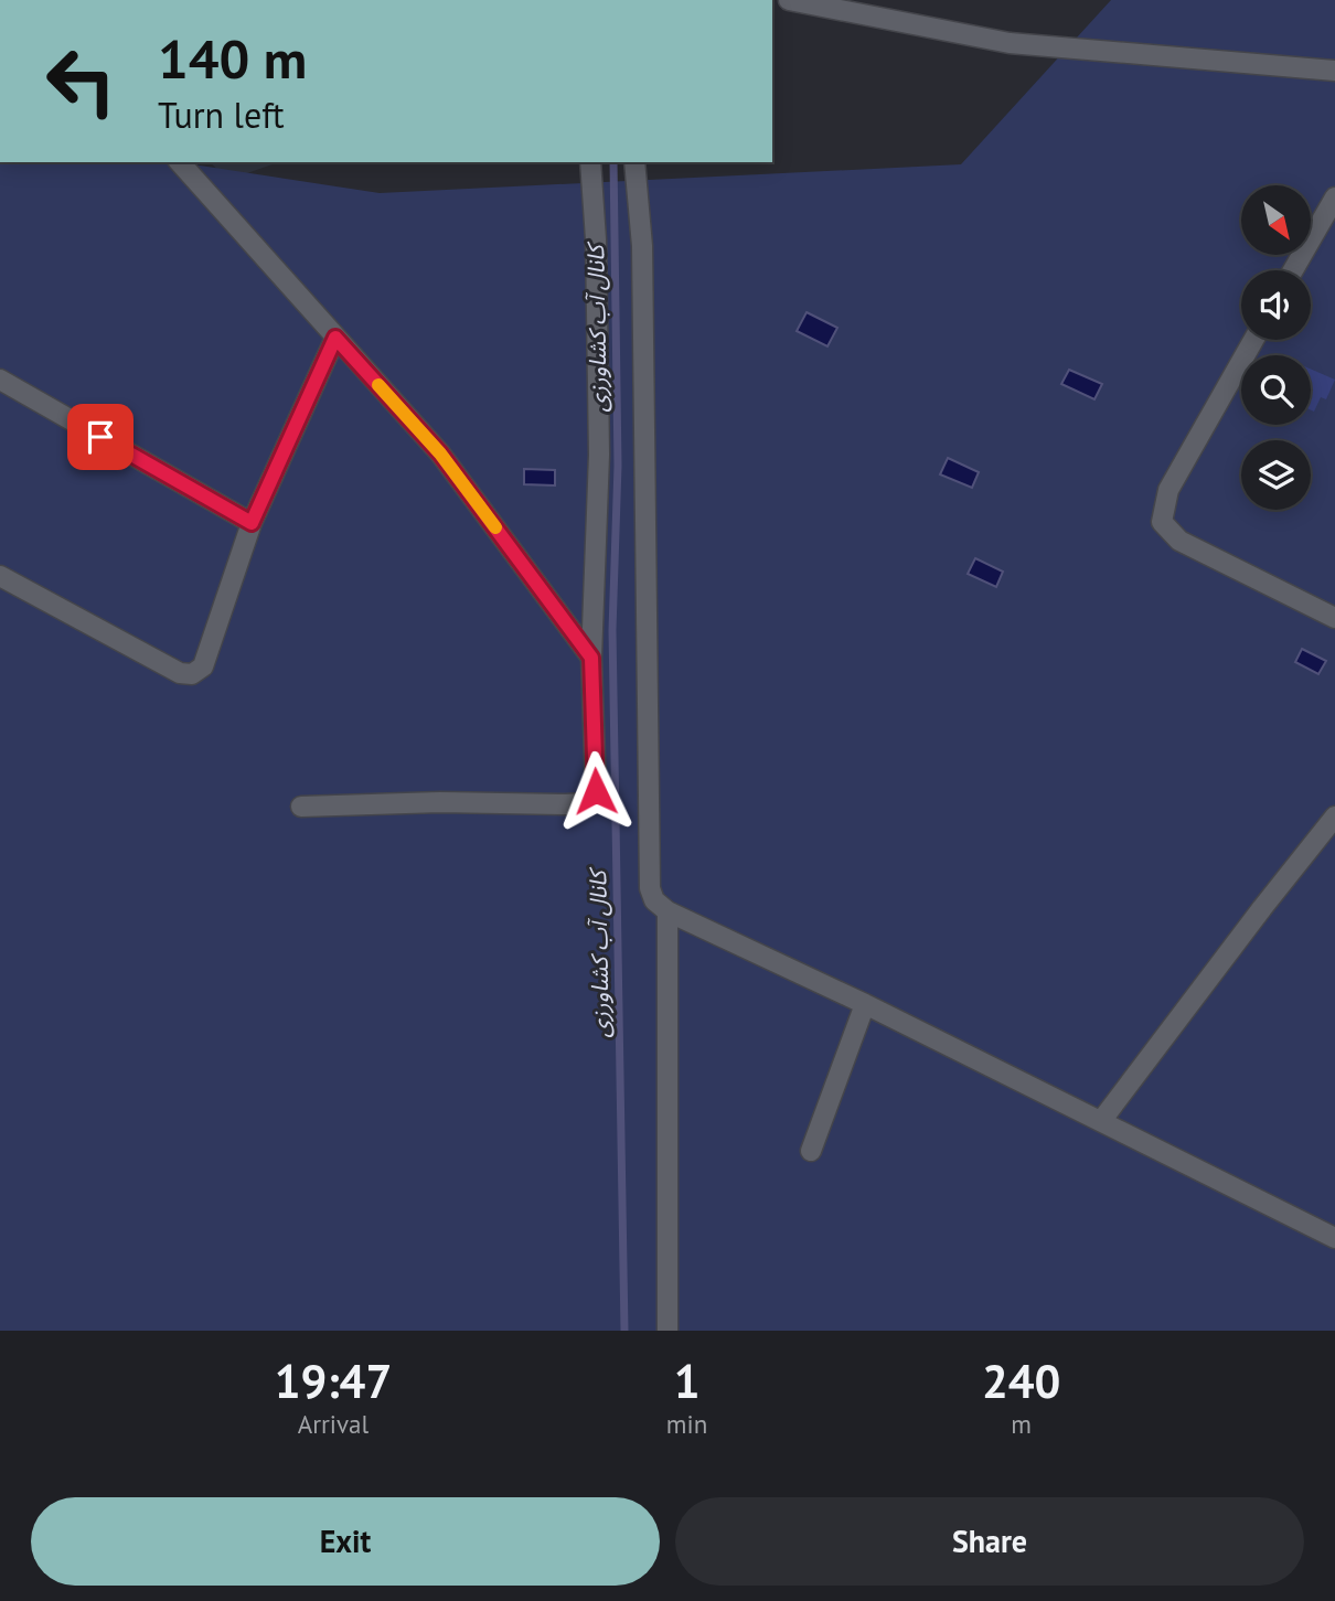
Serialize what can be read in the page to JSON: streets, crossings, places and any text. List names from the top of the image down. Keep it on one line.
{"water":["کانال آب کشاورزی"],"north":"bottom right","page":{"turn":["140 m","Turn left"],"eta":["19:47","Arrival","1","min","240","m"],"buttons":["Exit","Share"]}}
